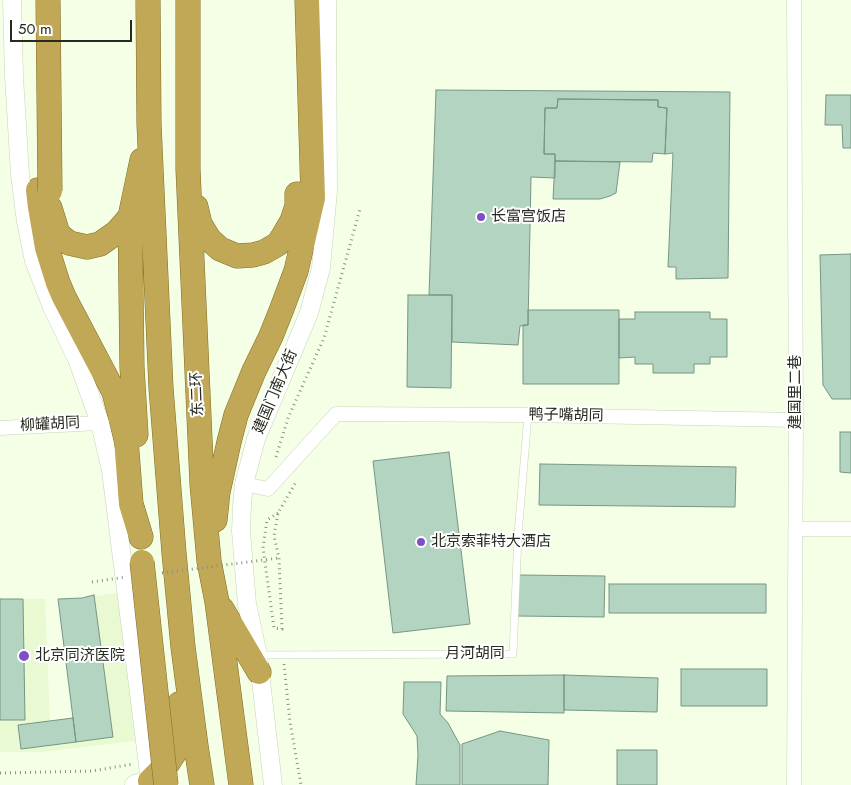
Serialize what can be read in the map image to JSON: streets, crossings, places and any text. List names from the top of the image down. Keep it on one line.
{"streets":{"highway":["东二环"],"street":["建国门南大街","建国里二巷","鸭子嘴胡同","柳罐胡同"],"lane":["月河胡同"]},"crossings":[["建国门南大街","鸭子嘴胡同"],["建国门南大街","月河胡同"],["建国里二巷","鸭子嘴胡同"],["鸭子嘴胡同","月河胡同"]],"places":["长富宫饭店","北京索菲特大酒店","北京同济医院"],"scale_bar":"50 m"}
